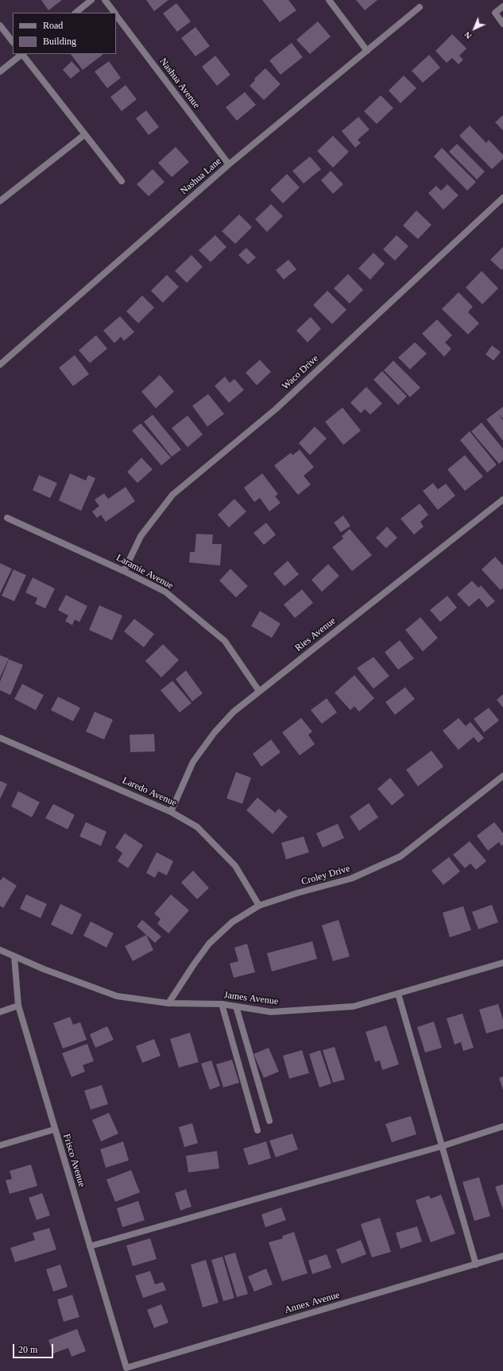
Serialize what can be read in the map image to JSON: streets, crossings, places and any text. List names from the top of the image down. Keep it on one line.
{"streets":{"street":["Nashua Avenue","Nashua Lane","Waco Drive","Laramie Avenue","Ries Avenue","Laredo Avenue","Croley Drive","James Avenue","Frisco Avenue","Annex Avenue"]},"crossings":[["Nashua Avenue","Nashua Lane"],["Waco Drive","Laramie Avenue"],["Laramie Avenue","Ries Avenue"],["Ries Avenue","Laredo Avenue"],["Laredo Avenue","Croley Drive"],["Croley Drive","James Avenue"],["James Avenue","Frisco Avenue"],["Frisco Avenue","Annex Avenue"]],"legend":["Road","Building"],"scale_bar":"20 m","north":"bottom left"}
